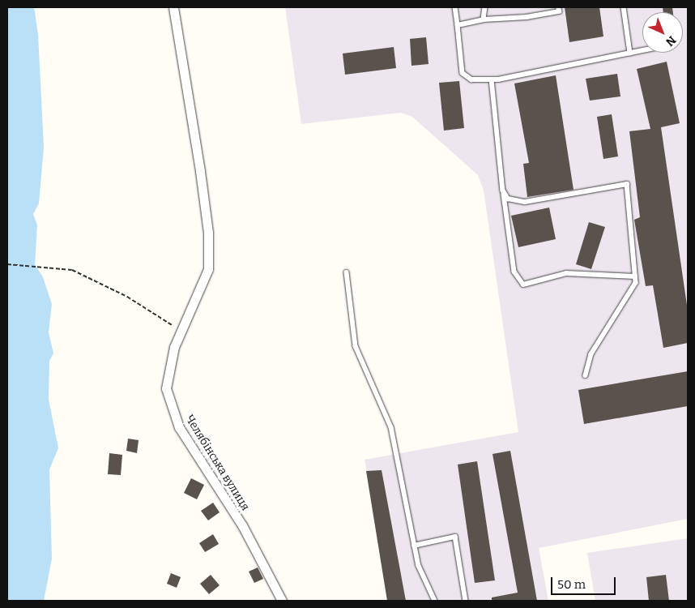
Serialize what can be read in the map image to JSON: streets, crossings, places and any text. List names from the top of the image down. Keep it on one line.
{"streets":{"street":["Челябінська вулиця"]},"scale_bar":"50 m","north":"bottom right"}
